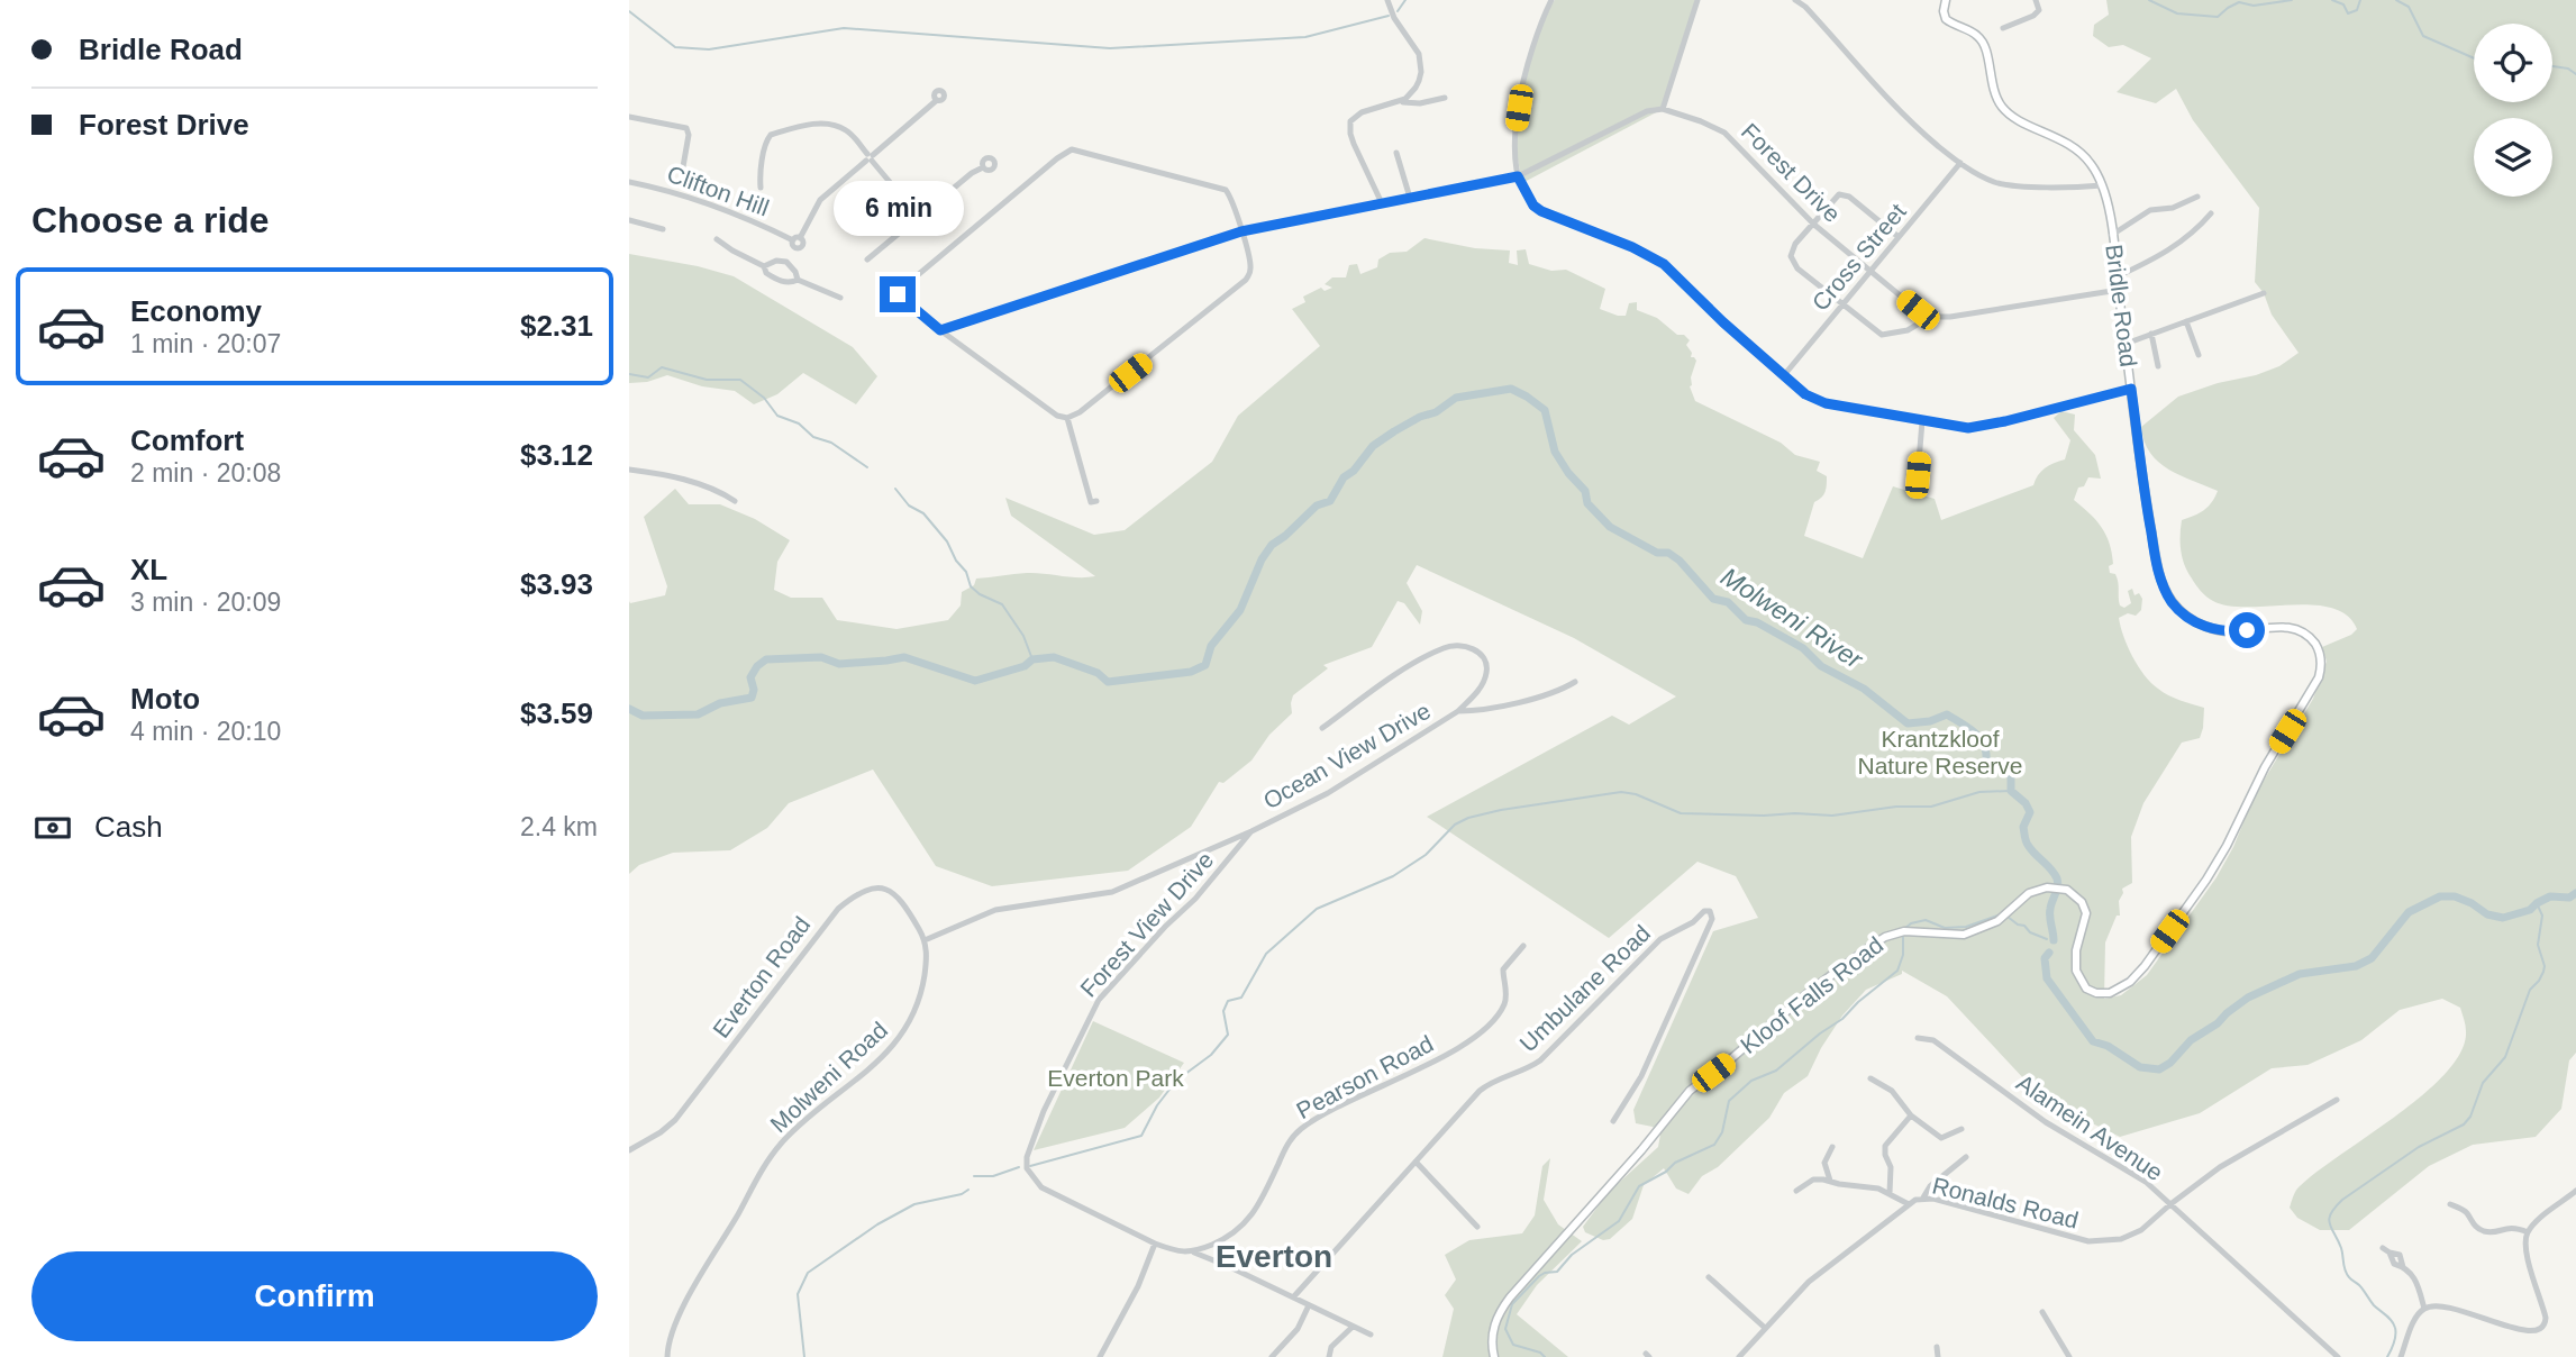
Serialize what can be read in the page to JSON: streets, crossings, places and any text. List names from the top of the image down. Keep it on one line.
{"streets":{"main road":["Bridle Road","Kloof Falls Road"],"street":["Forest Drive","Clifton Hill","Cross Street","Ocean View Drive","Forest View Drive","Everton Road","Umbulane Road","Molweni Road","Pearson Road","Alamein Avenue","Ronalds Road"]},"crossings":[["Forest Drive","Cross Street"],["Bridle Road","Kloof Falls Road"],["Ocean View Drive","Forest View Drive"],["Ocean View Drive","Everton Road"],["Ocean View Drive","Molweni Road"],["Everton Road","Molweni Road"],["Alamein Avenue","Ronalds Road"]],"districts":["Everton"],"water":["Molweni River"],"parks":["Krantzkloof Nature Reserve","Everton Park"],"page":{"banner":["Bridle Road","Forest Drive"],"heading":"Choose a ride","bubble":"6 min","list":[{"name":"Economy","note":"1 min · 20:07","value":"$2.31"},{"name":"Comfort","note":"2 min · 20:08","value":"$3.12"},{"name":"XL","note":"3 min · 20:09","value":"$3.93"},{"name":"Moto","note":"4 min · 20:10","value":"$3.59"}],"pay":["Cash","2.4 km"],"buttons":"Confirm"}}
